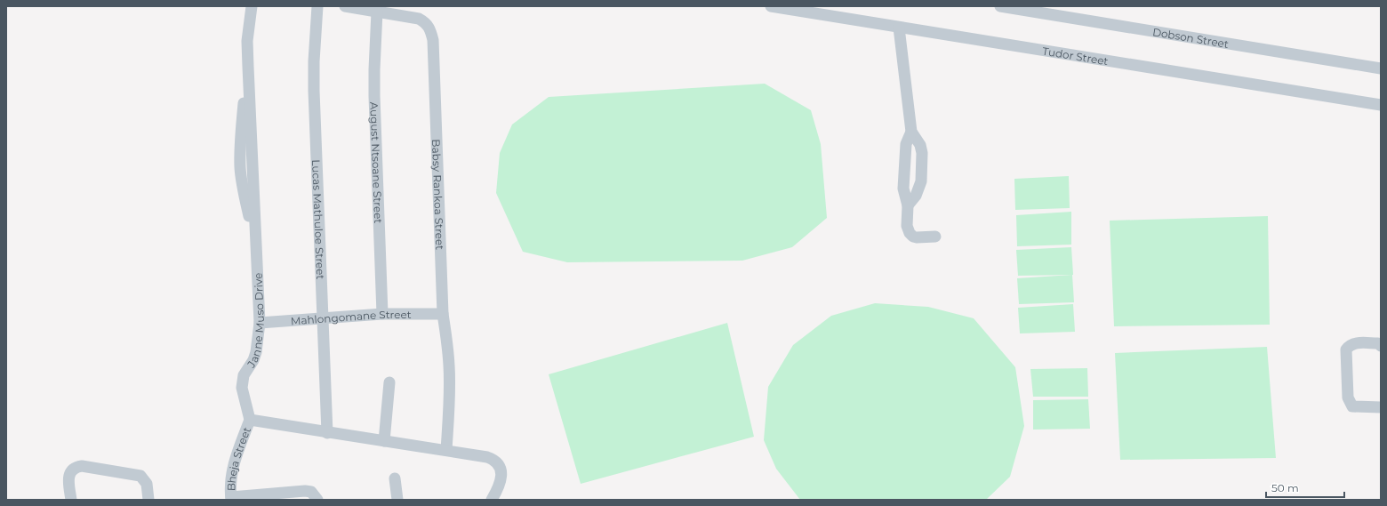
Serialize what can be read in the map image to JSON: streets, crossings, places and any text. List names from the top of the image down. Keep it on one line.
{"streets":{"street":["Dobson Street","Tudor Street","August Ntsoane Street","Babsy Rankoa Street","Lucas Mathuloe Street","Mahlongomane Street","Janne Muso Drive","Bheja Street"]},"crossings":[["August Ntsoane Street","Babsy Rankoa Street"],["August Ntsoane Street","Mahlongomane Street"],["Babsy Rankoa Street","Mahlongomane Street"],["Lucas Mathuloe Street","Mahlongomane Street"],["Mahlongomane Street","Janne Muso Drive"],["Janne Muso Drive","Bheja Street"]],"scale_bar":"50 m"}
